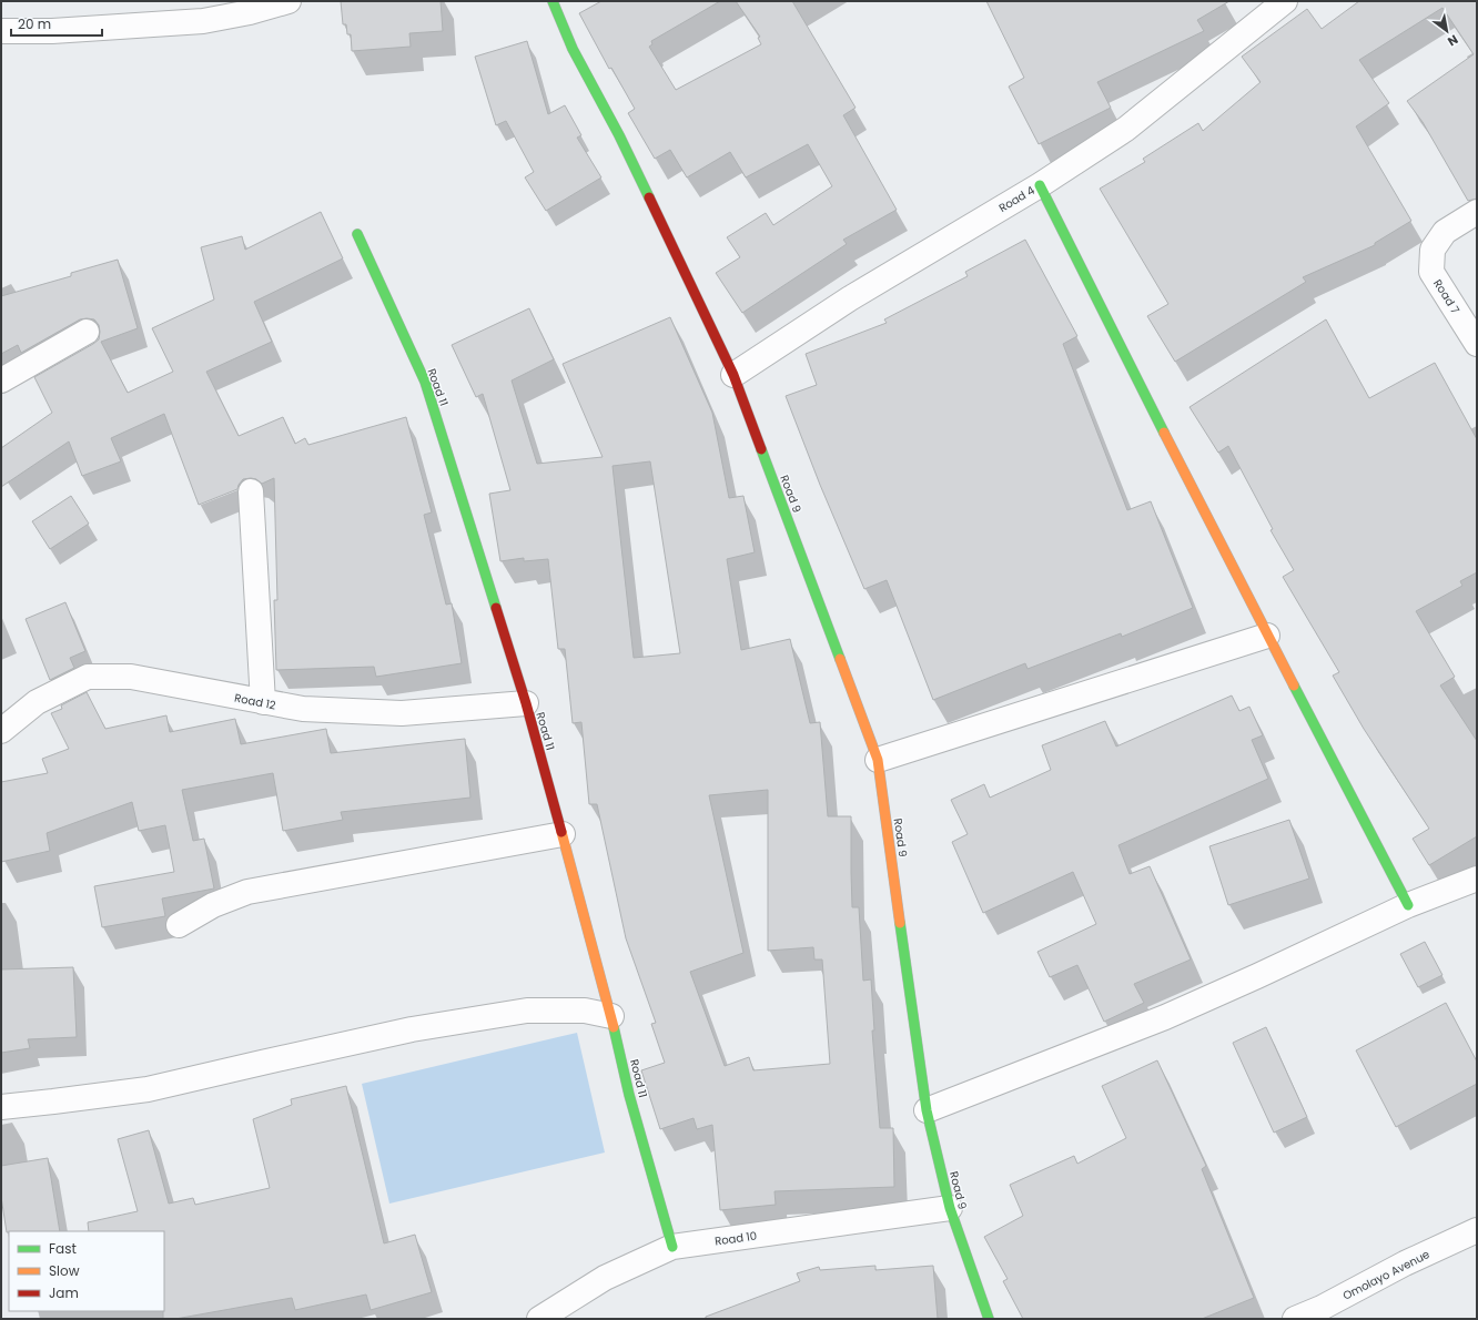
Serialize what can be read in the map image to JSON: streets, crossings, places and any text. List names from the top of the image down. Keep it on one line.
{"streets":{"street":["Road 4","Road 7","Road 11","Road 9","Road 12","Road 10","Omolayo Avenue"]},"crossings":[["Road 4","Road 9"],["Road 11","Road 12"],["Road 11","Road 10"],["Road 9","Road 10"]],"legend":["Fast","Slow","Jam"],"scale_bar":"20 m","north":"bottom right"}
